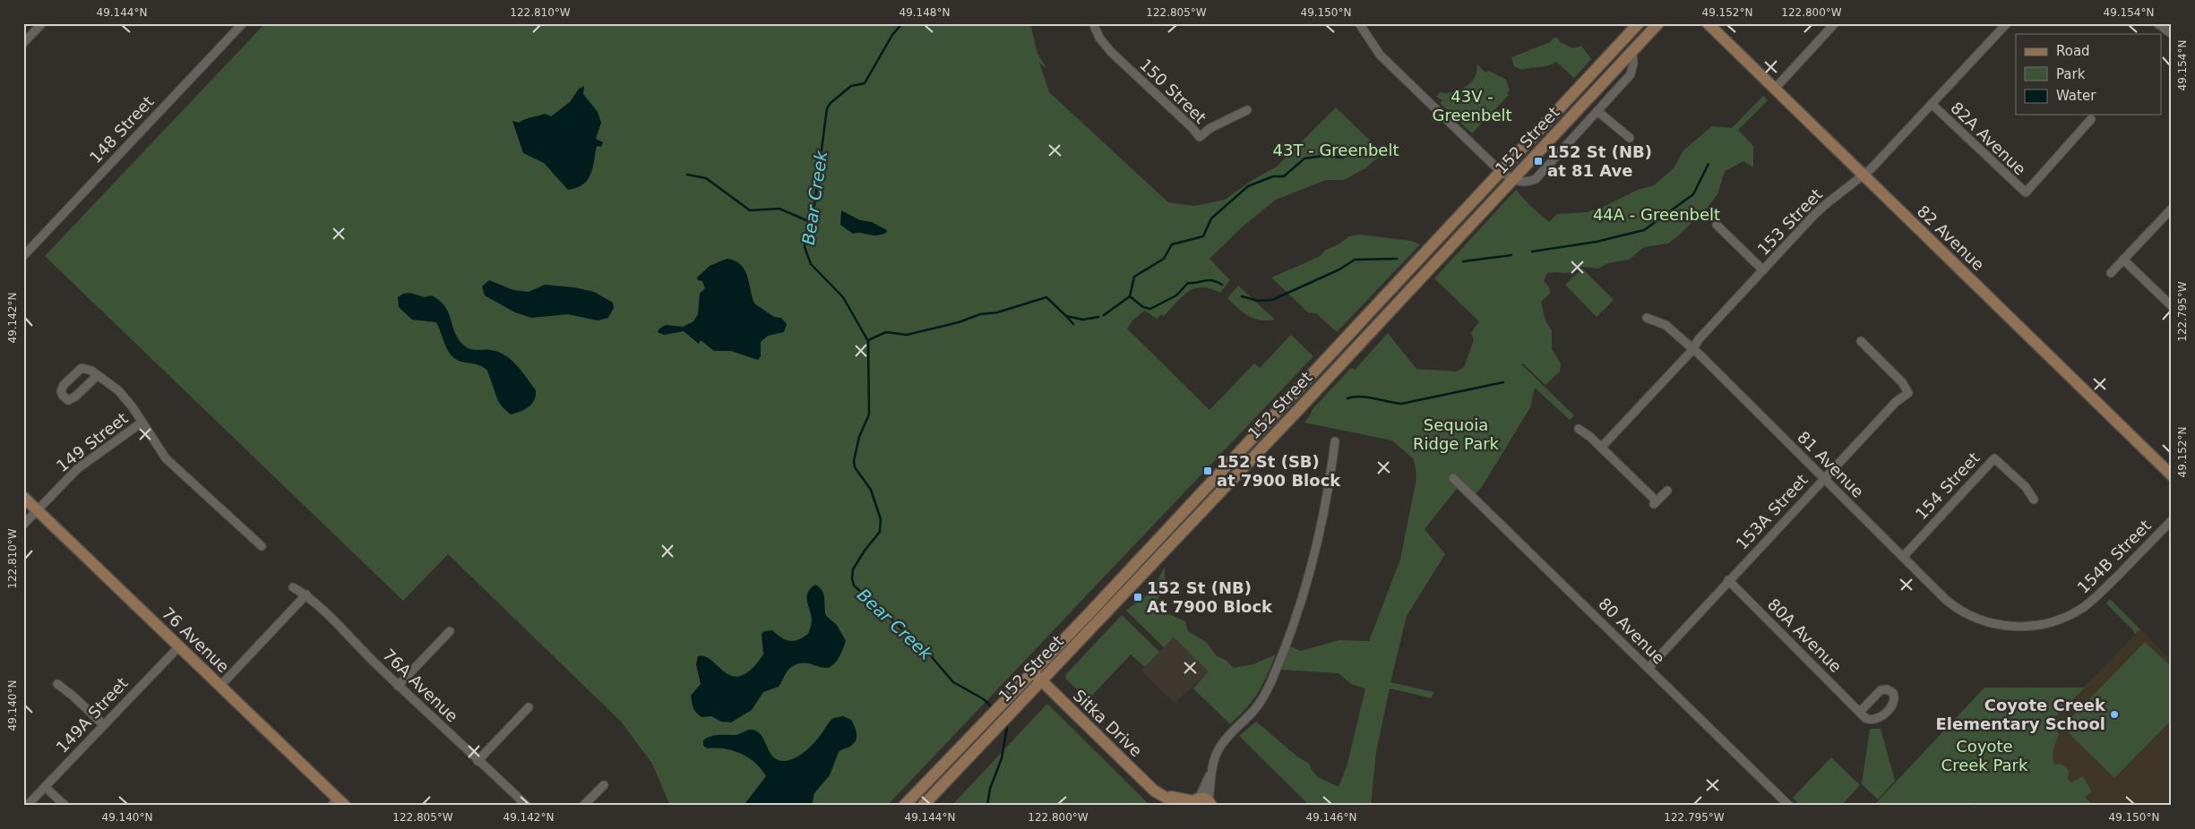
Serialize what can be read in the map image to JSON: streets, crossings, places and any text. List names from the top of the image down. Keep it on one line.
{"streets":{"main road":["152 Street","82 Avenue","76 Avenue","Sitka Drive"],"street":["150 Street","148 Street","82A Avenue","153 Street","149 Street","81 Avenue","154 Street","153A Street","154B Street","80 Avenue","80A Avenue","76A Avenue","149A Street"]},"crossings":[["82A Avenue","153 Street"],["152 Street","Sitka Drive"],["153 Street","82 Avenue"],["153 Street","81 Avenue"],["149 Street","76 Avenue"],["81 Avenue","154 Street"],["81 Avenue","153A Street"],["81 Avenue","154B Street"],["153A Street","80 Avenue"],["153A Street","80A Avenue"],["76 Avenue","149A Street"]],"water":["Bear Creek"],"parks":["43V - Greenbelt","43T - Greenbelt","44A - Greenbelt","Sequoia Ridge Park","Coyote Creek Park"],"places":{"transit":["152 St (NB) at 81 Ave","152 St (SB) at 7900 Block","152 St (NB) At 7900 Block"],"other":["Coyote Creek Elementary School"]},"legend":["Road","Park","Water"],"coordinates":["49.144°N","122.810°W","49.148°N","122.805°W","49.150°N","49.152°N","122.800°W","49.154°N","122.795°W","49.142°N","49.140°N","49.146°N"]}
